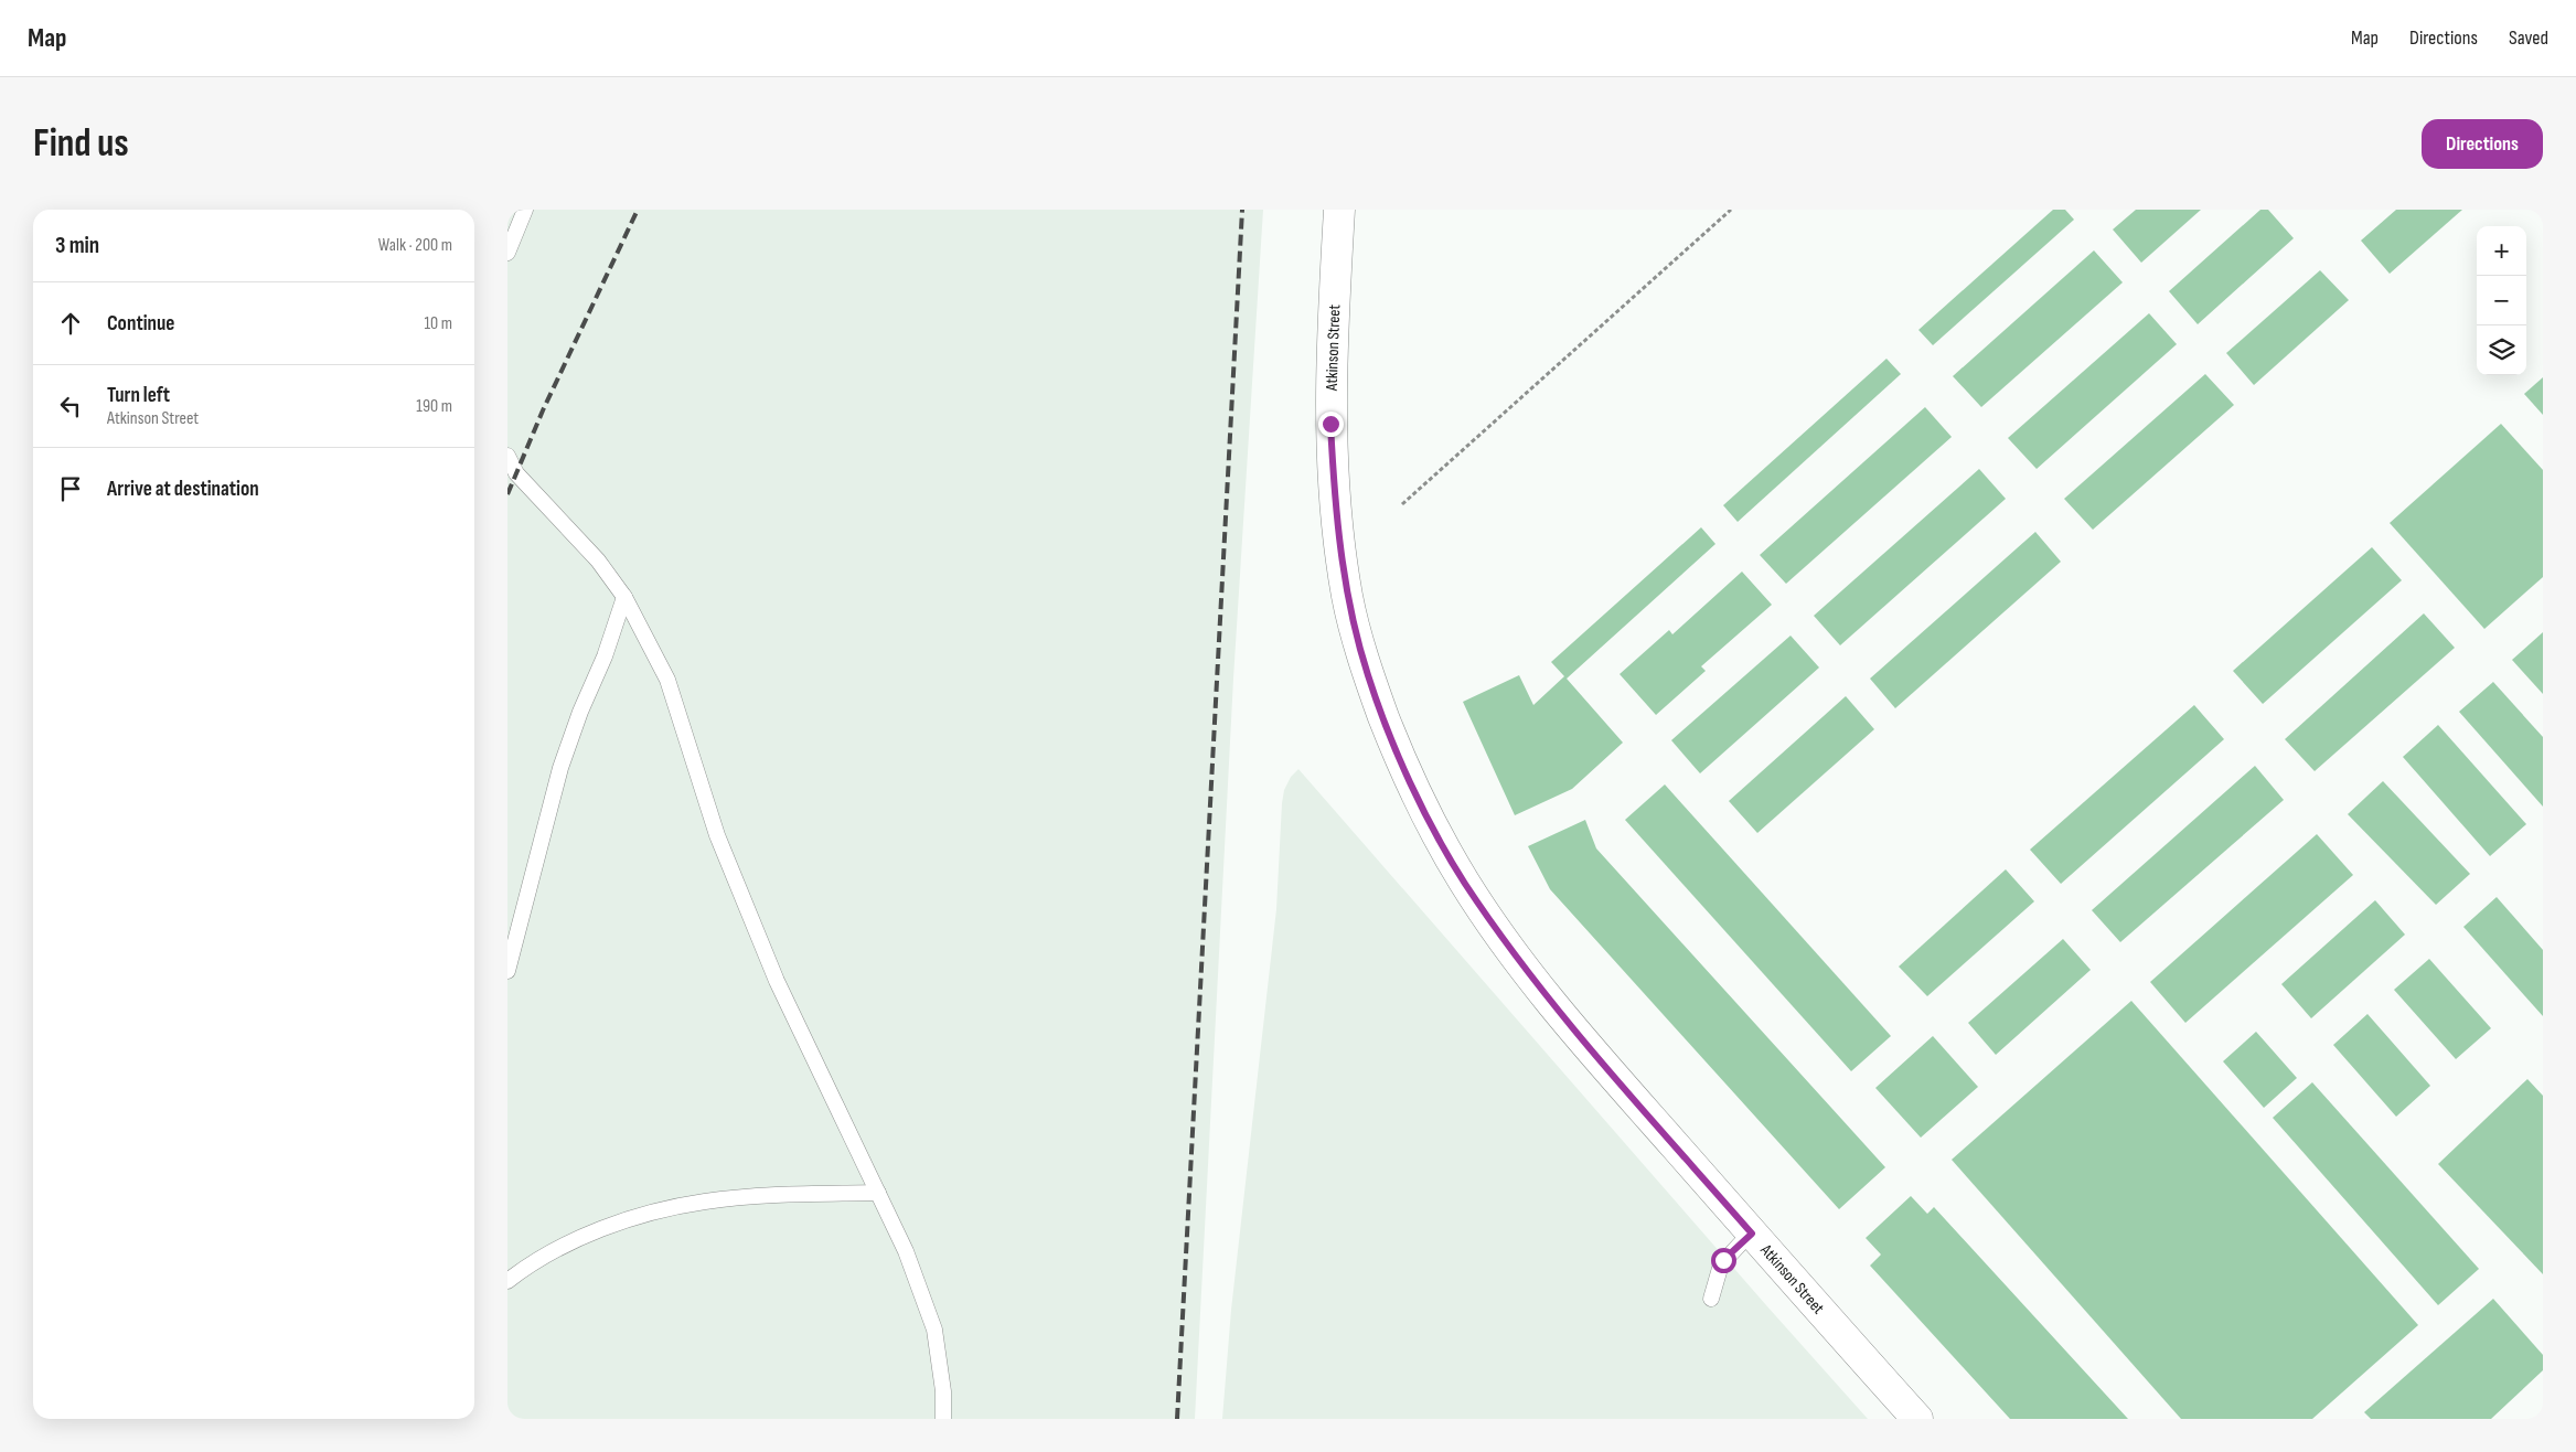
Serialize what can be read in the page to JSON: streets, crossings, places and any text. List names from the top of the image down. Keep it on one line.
{"streets":{"main road":["Atkinson Street"]},"page":{"header":"Map","nav":["Map","Directions","Saved"],"buttons":"Directions","title":"Find us","heading":["3 min","Walk · 200 m"],"map_buttons":["+","−"],"list":[["Continue","10 m"],["Turn left","Atkinson Street","190 m"],"Arrive at destination"]}}
